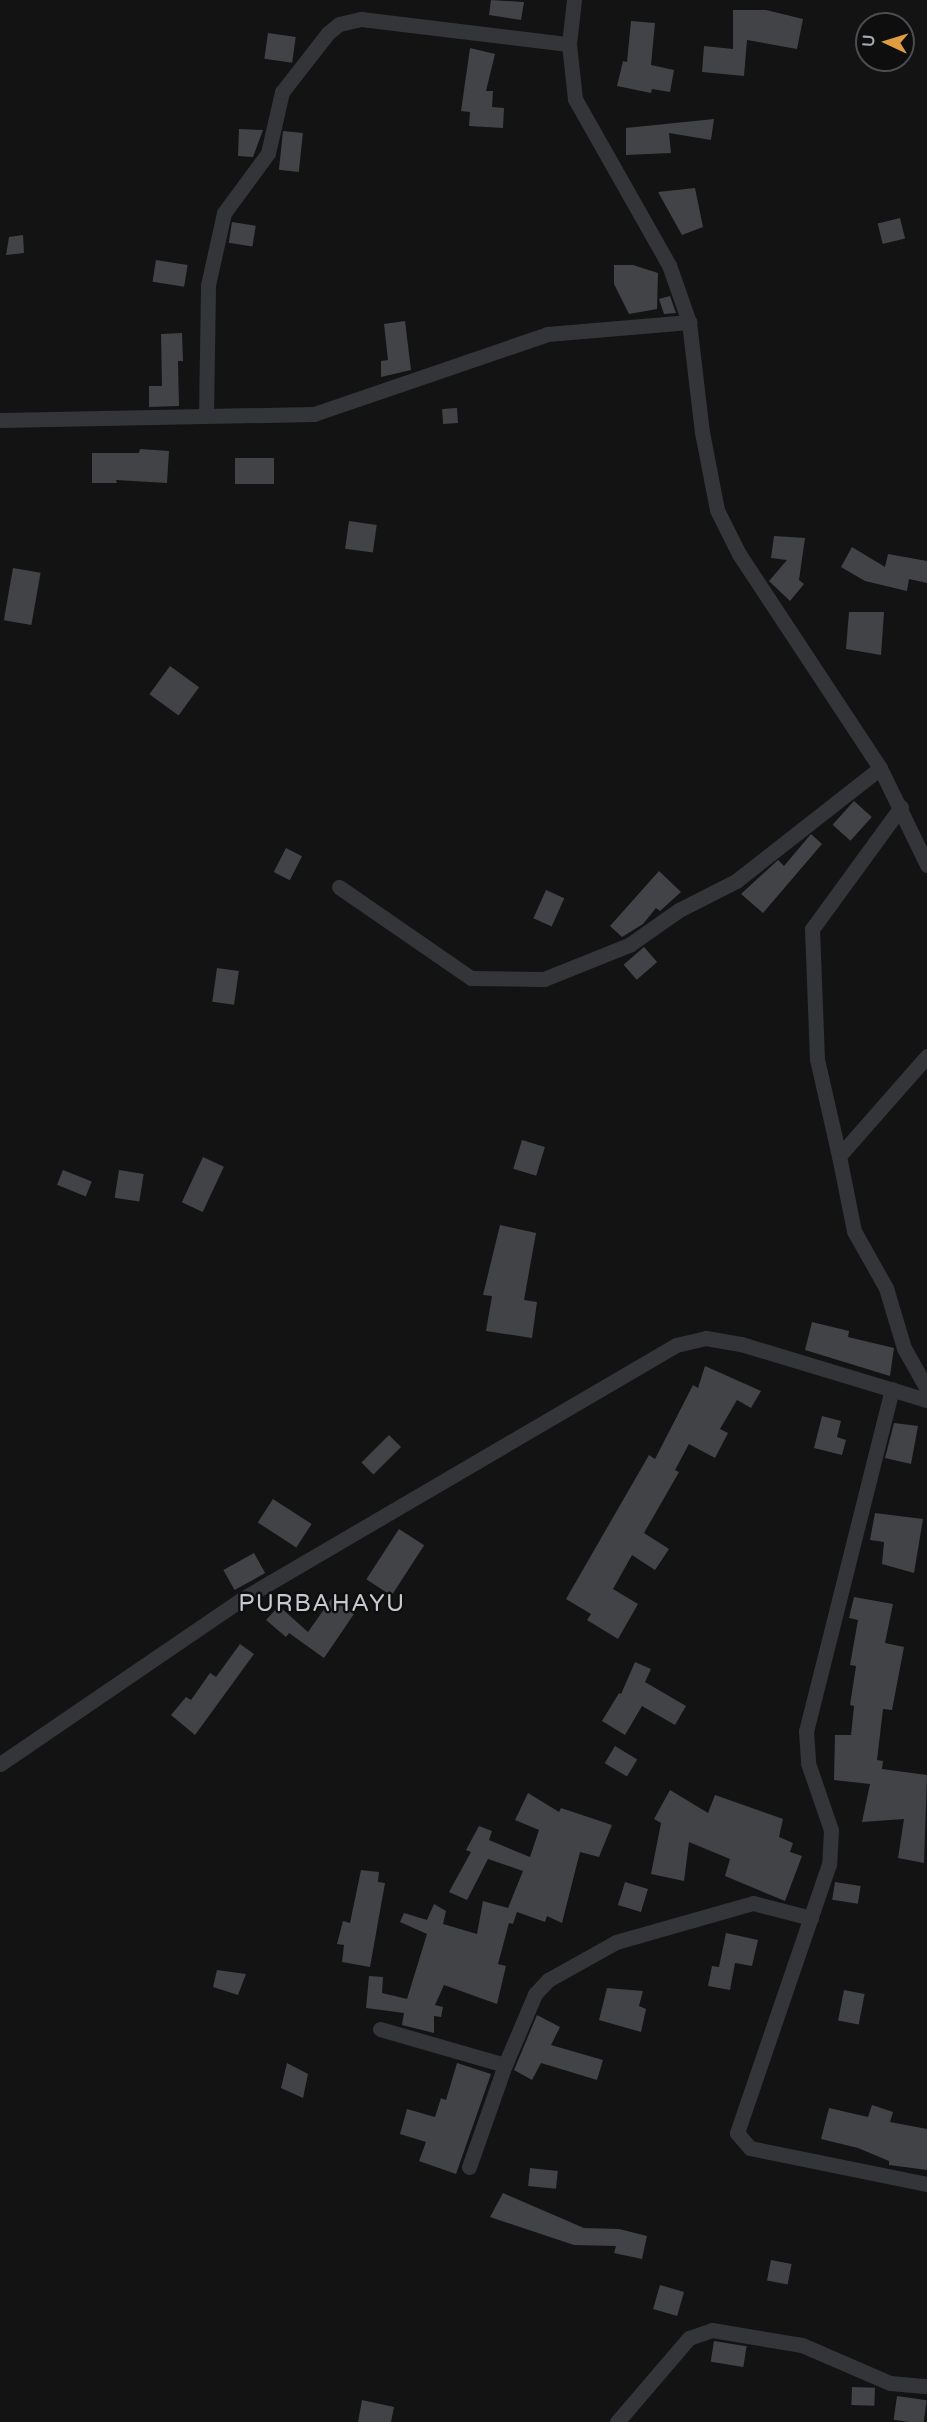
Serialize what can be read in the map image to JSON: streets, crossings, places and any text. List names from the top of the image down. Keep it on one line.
{"districts":["PURBAHAYU"],"north":"left"}
